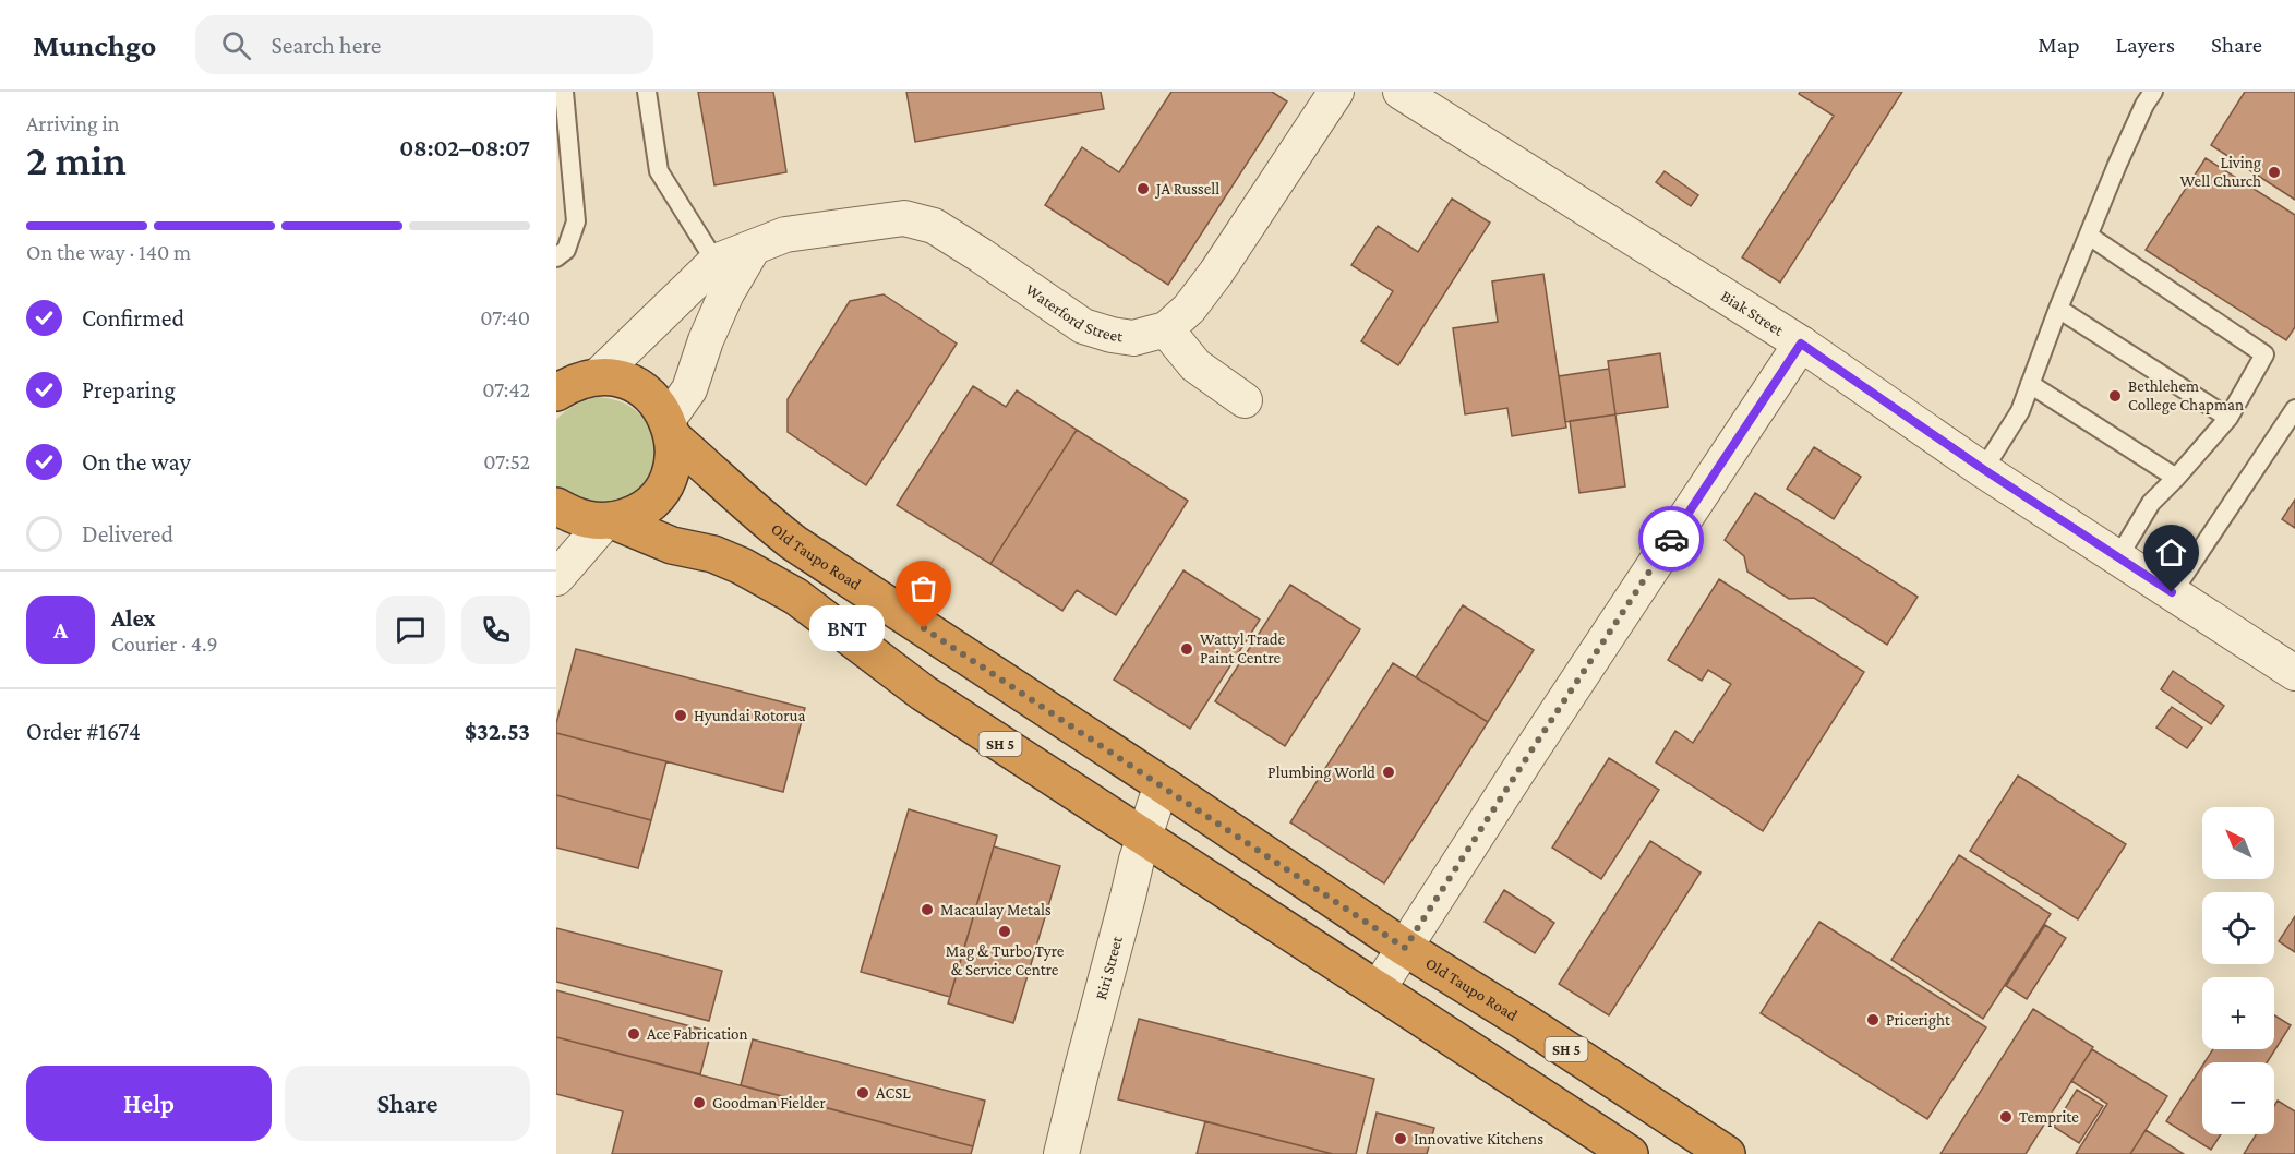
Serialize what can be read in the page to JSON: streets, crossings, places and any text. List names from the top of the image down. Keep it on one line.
{"streets":{"highway":["Old Taupo Road","SH 5"],"street":["Waterford Street","Biak Street","Riri Street"]},"crossings":[["Waterford Street","SH 5"],["Old Taupo Road","SH 5"],["Old Taupo Road","Riri Street"],["SH 5","Riri Street"]],"places":["Living Well Church","JA Russell","Bethlehem College Chapman","BNT","Wattyl Trade Paint Centre","Hyundai Rotorua","Plumbing World","Macaulay Metals","Mag & Turbo Tyre & Service Centre","Priceright","Ace Fabrication","ACSL","Goodman Fielder","Temprite","Innovative Kitchens"],"north":"top left","page":{"header":"Munchgo","search":"Search here","nav":["Map","Layers","Share"],"heading":["2 min","Arriving in","08:02–08:07"],"panel":["Alex","Courier · 4.9","Order #1674","$32.53"],"bar":"On the way · 140 m","list":[["Confirmed","07:40"],["Preparing","07:42"],["On the way","07:52"],"Delivered"],"round":"A","bubble":"BNT","map_buttons":["+","−"],"buttons":["Help","Share"]}}
